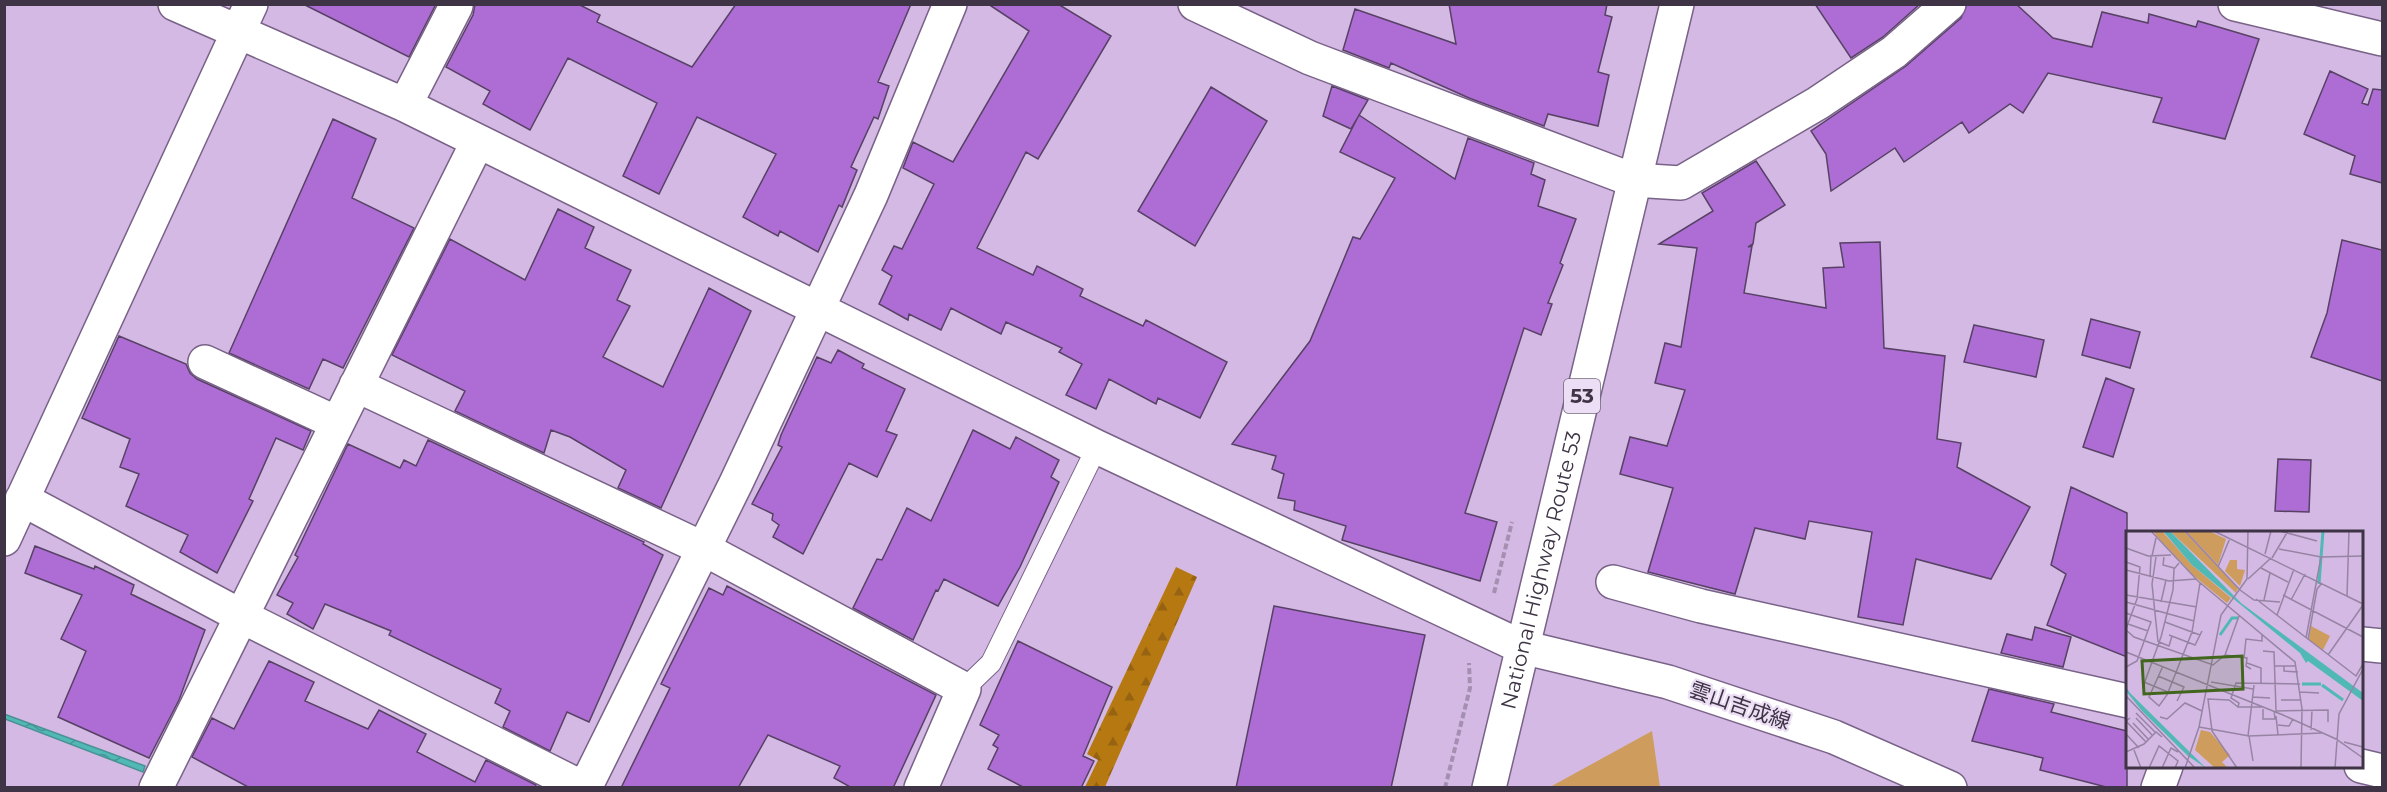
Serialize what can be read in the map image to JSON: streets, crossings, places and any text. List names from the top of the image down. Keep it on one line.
{"streets":{"main road":["53","National Highway Route 53","雲山吉成線"]},"crossings":[["National Highway Route 53","雲山吉成線"]]}
